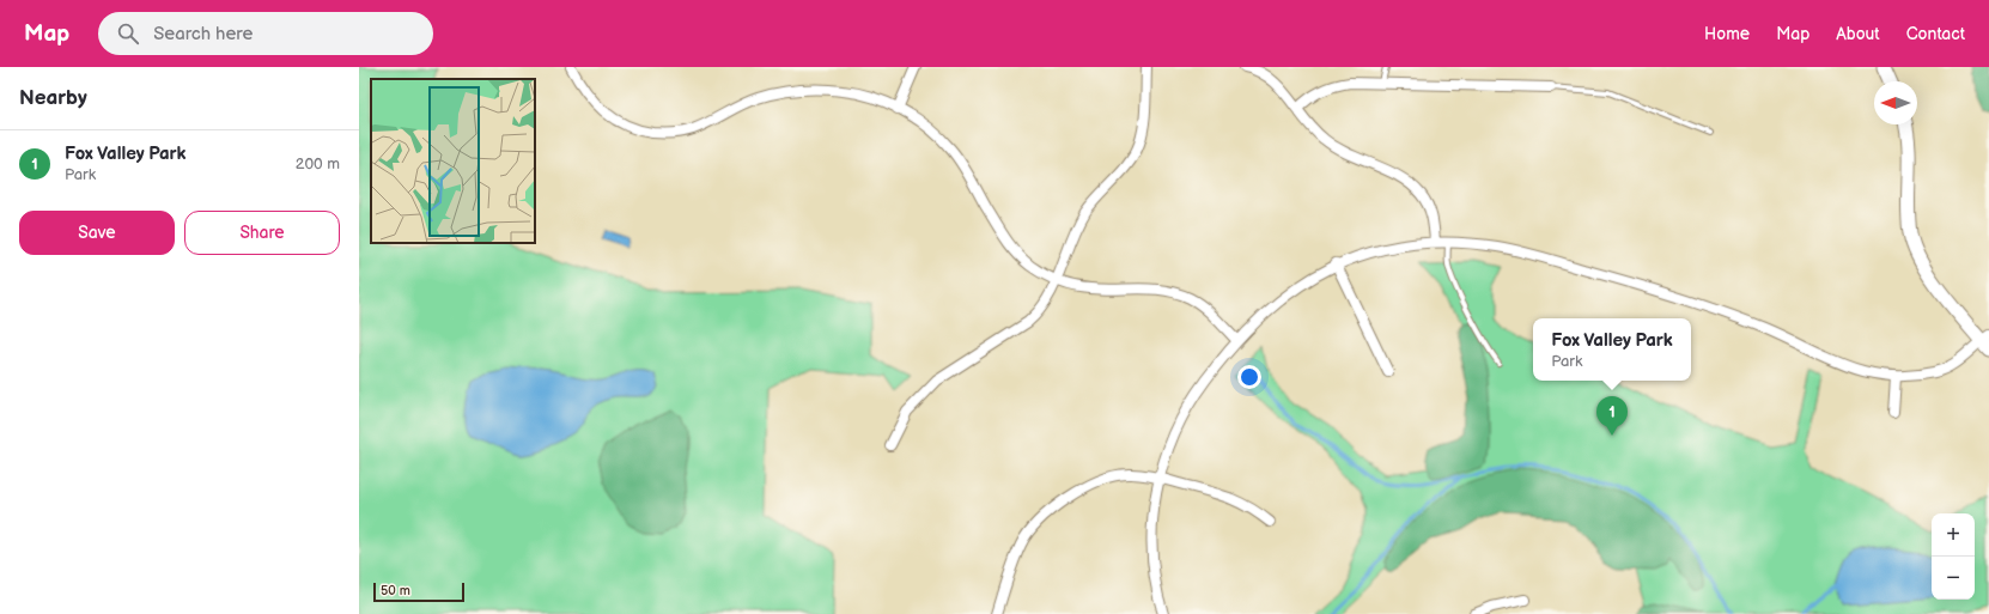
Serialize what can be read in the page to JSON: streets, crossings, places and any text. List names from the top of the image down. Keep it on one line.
{"scale_bar":"50 m","north":"left","page":{"header":"Map","search":"Search here","nav":["Home","Map","About","Contact"],"heading":"Nearby","list":[{"mark":"1","name":"Fox Valley Park","note":"Park","value":"200 m"}],"buttons":["Save","Share"],"popup":["Fox Valley Park","Park"],"pins":"1","map_buttons":["+","−"],"scale":"50 m"}}
